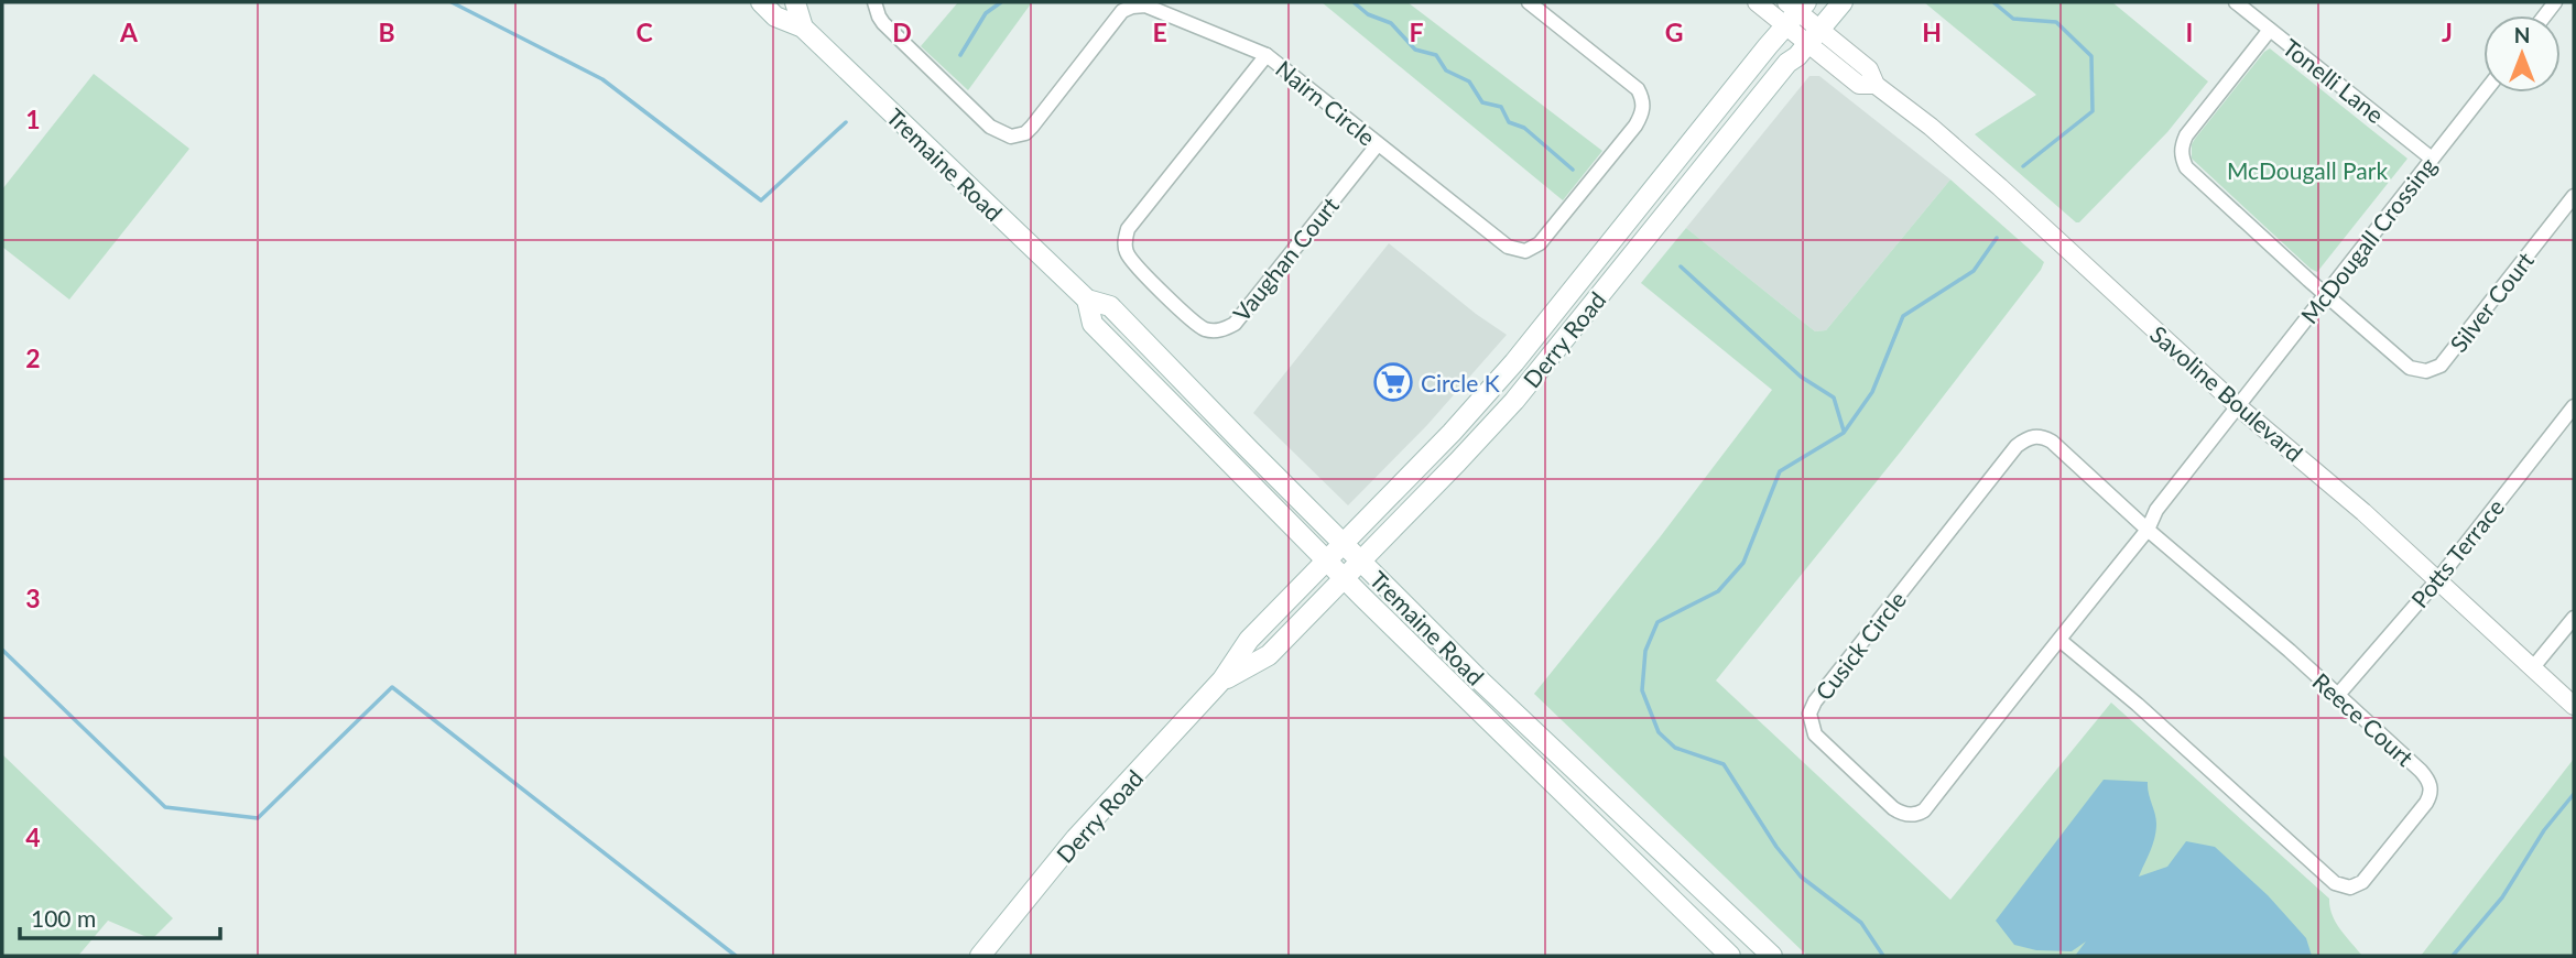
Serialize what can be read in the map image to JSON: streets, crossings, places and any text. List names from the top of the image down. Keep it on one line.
{"streets":{"main road":["Tremaine Road","Derry Road"],"street":["Tonelli Lane","Nairn Circle","McDougall Crossing","Vaughan Court","Silver Court","Savoline Boulevard","Potts Terrace","Cusick Circle","Reece Court"]},"crossings":[["Tonelli Lane","McDougall Crossing"],["Nairn Circle","Vaughan Court"],["Tremaine Road","Derry Road"],["McDougall Crossing","Silver Court"],["McDougall Crossing","Savoline Boulevard"],["McDougall Crossing","Cusick Circle"],["Derry Road","Savoline Boulevard"],["Savoline Boulevard","Potts Terrace"],["Savoline Boulevard","Cusick Circle"],["Potts Terrace","Reece Court"],["Cusick Circle","Reece Court"]],"parks":["McDougall Park"],"places":{"supermarket":["Circle K"]},"scale_bar":"100 m","north":"top","grid":{"columns":["A","B","C","D","E","F","G","H","I","J"],"rows":["1","2","3","4"]}}
